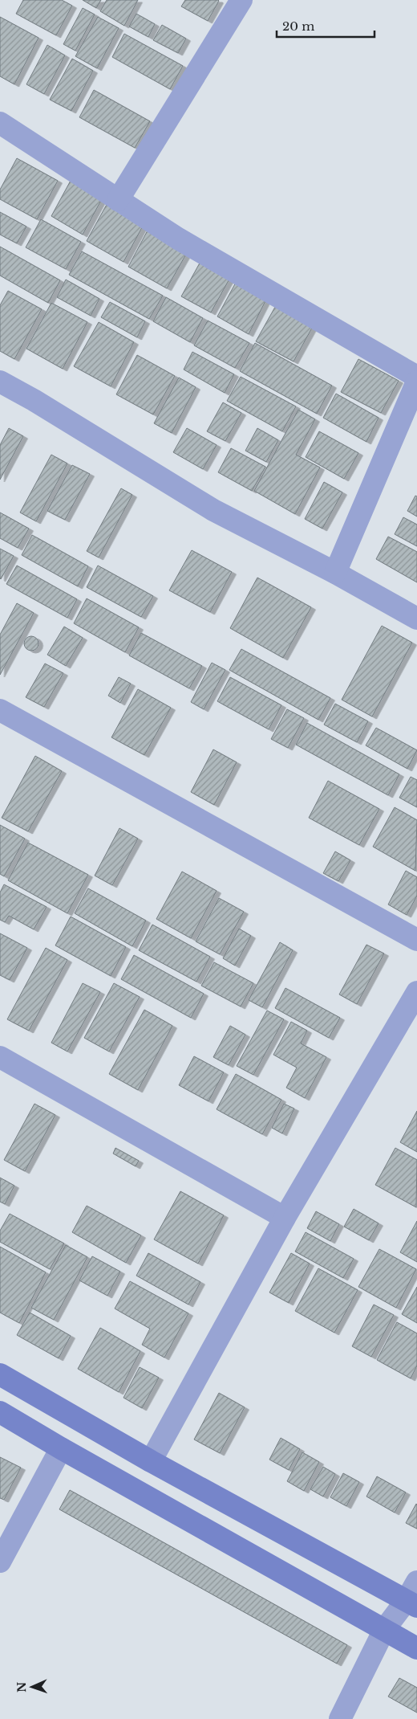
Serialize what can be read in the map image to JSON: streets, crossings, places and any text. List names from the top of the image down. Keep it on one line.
{"scale_bar":"20 m","north":"left"}
